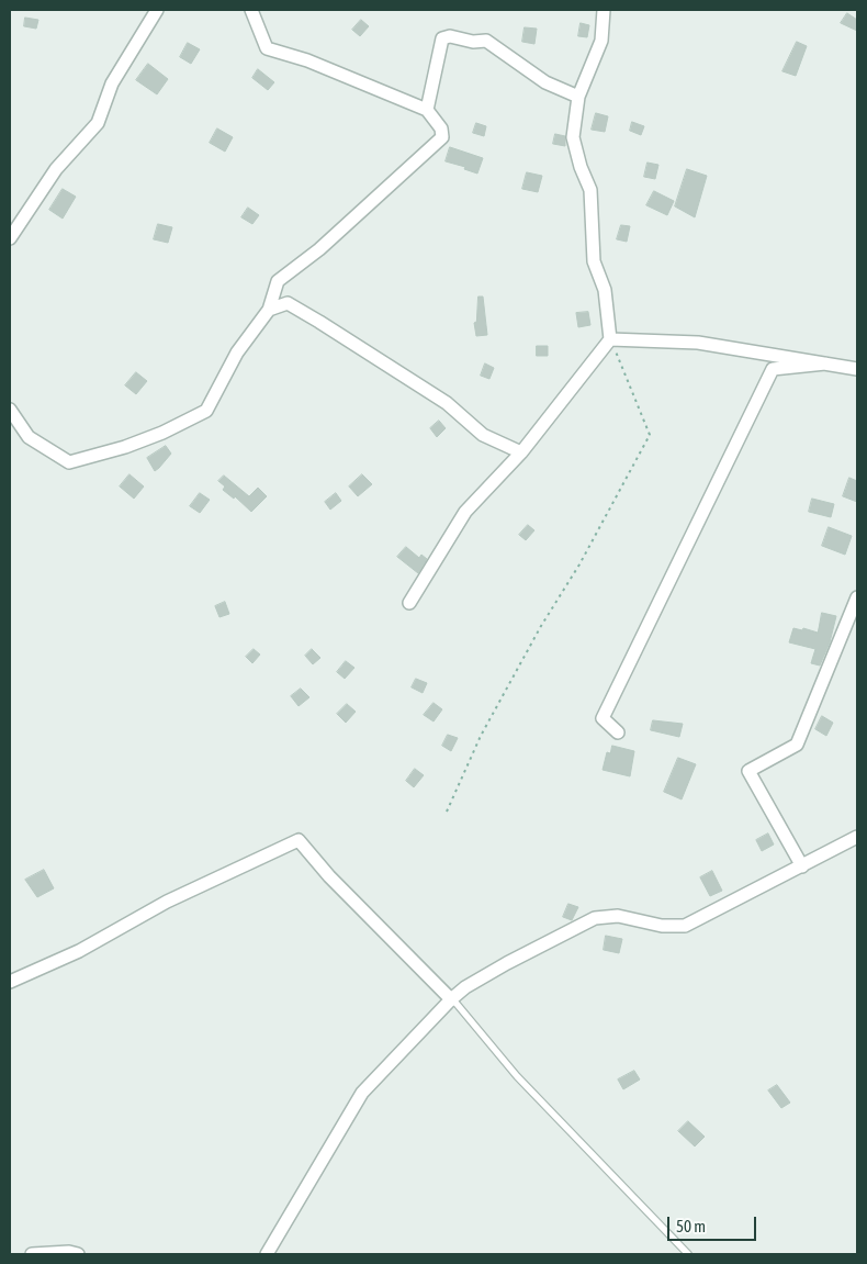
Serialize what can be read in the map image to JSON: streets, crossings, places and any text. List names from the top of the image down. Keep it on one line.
{"scale_bar":"50 m"}
